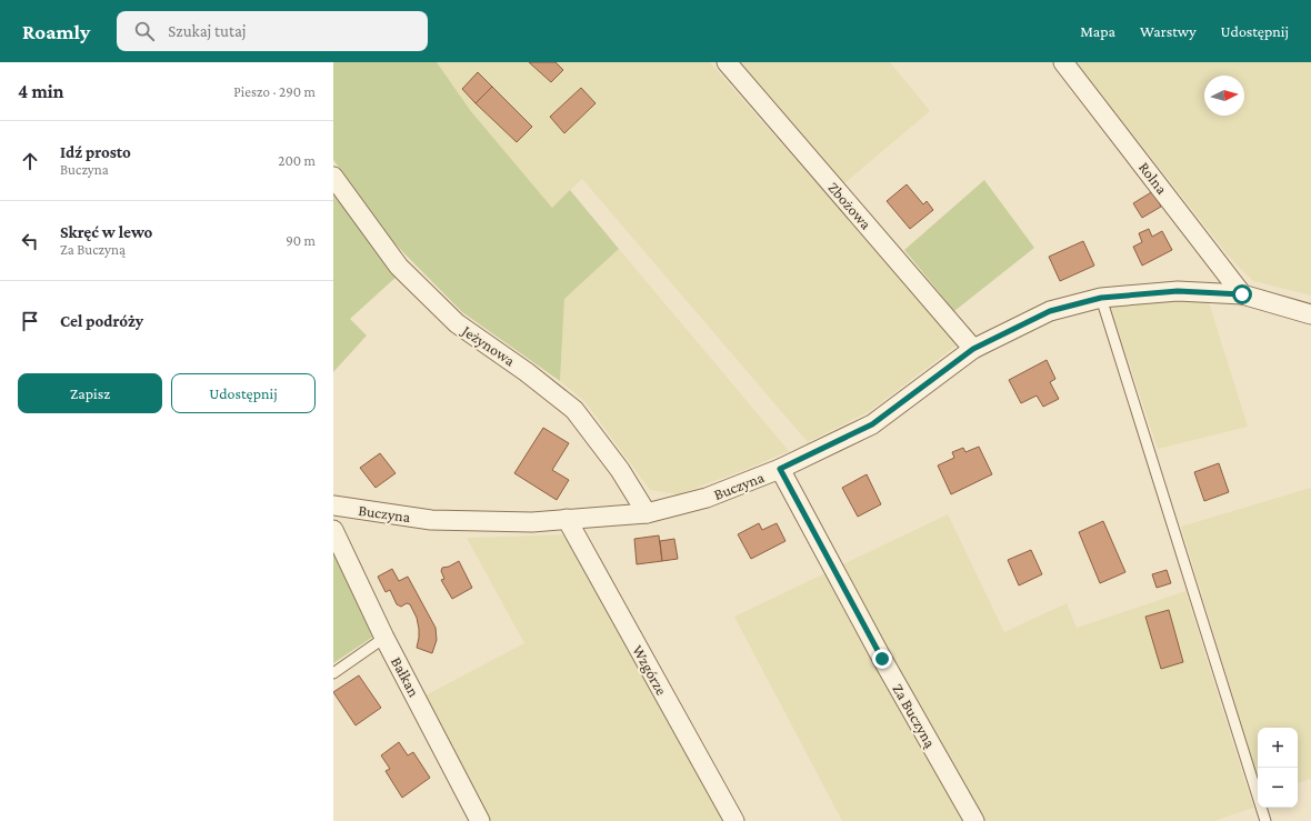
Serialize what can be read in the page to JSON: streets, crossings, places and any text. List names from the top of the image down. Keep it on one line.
{"streets":{"street":["Rolna","Zbożowa","Jeżynowa","Buczyna","Wzgórze","Bałkan","Za Buczyną"]},"crossings":[["Rolna","Buczyna"],["Zbożowa","Buczyna"],["Jeżynowa","Buczyna"],["Buczyna","Wzgórze"],["Buczyna","Za Buczyną"]],"north":"right","page":{"header":"Roamly","search":"Szukaj tutaj","nav":["Mapa","Warstwy","Udostępnij"],"heading":["4 min","Pieszo · 290 m"],"list":[["Idź prosto","Buczyna","200 m"],["Skręć w lewo","Za Buczyną","90 m"],"Cel podróży"],"buttons":["Zapisz","Udostępnij"],"map_buttons":["+","−"]}}
